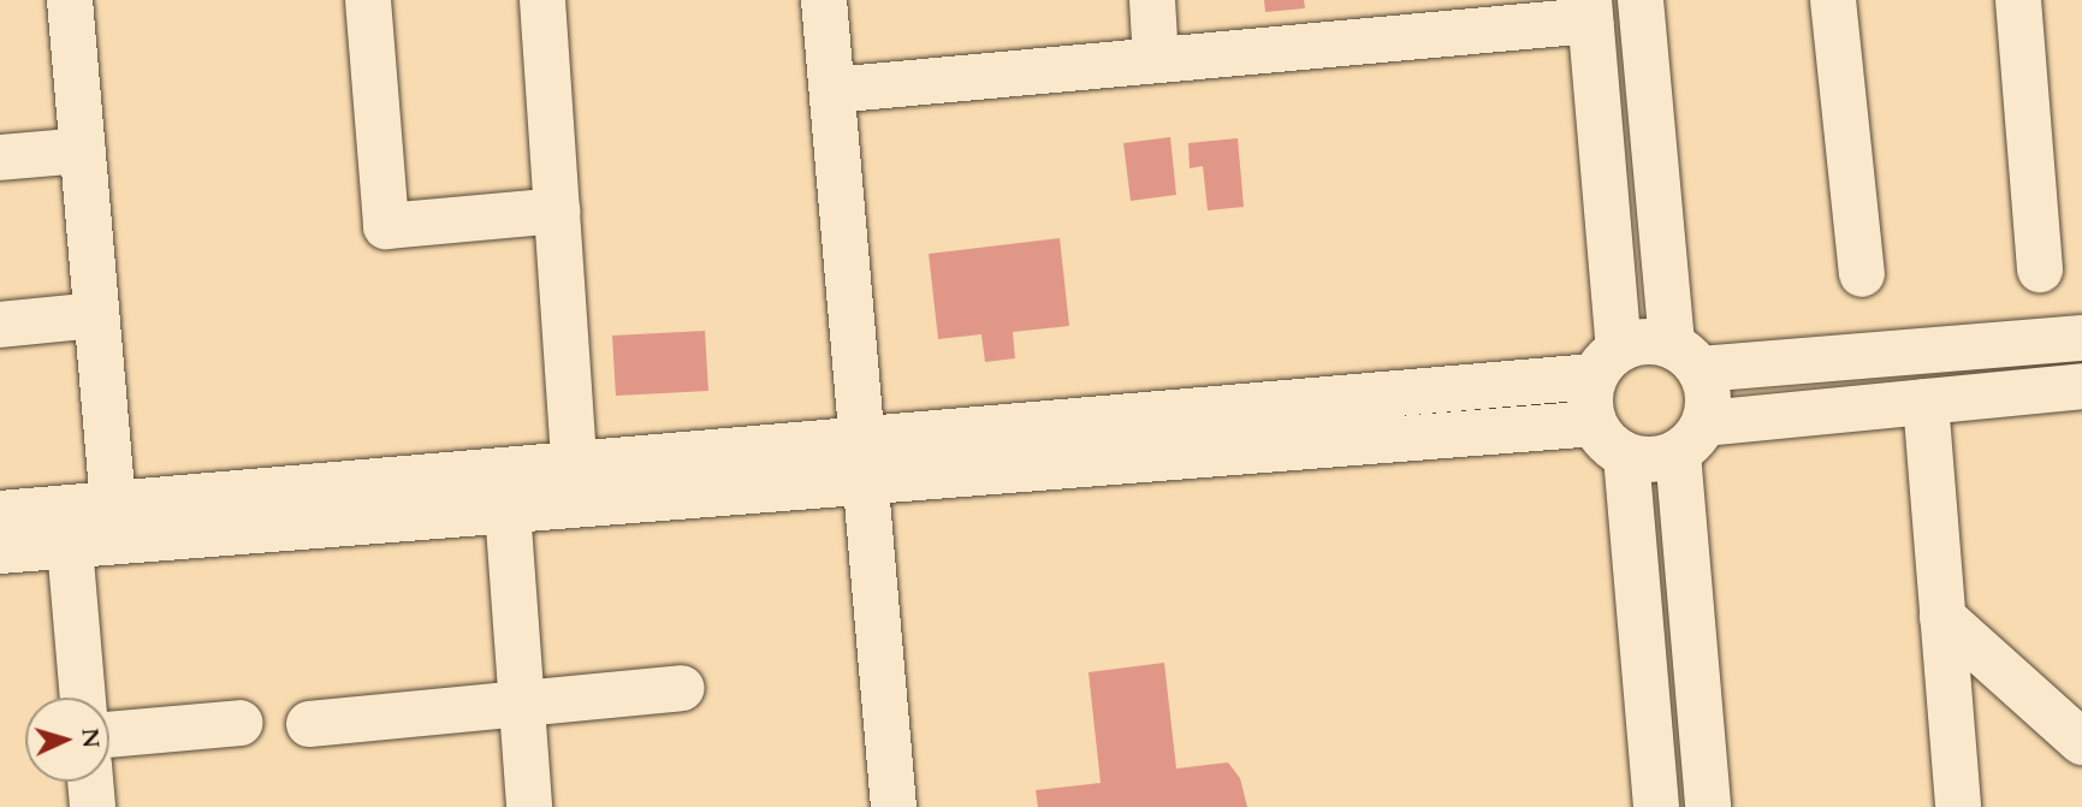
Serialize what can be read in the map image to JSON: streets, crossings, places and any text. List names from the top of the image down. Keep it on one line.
{"north":"right"}
